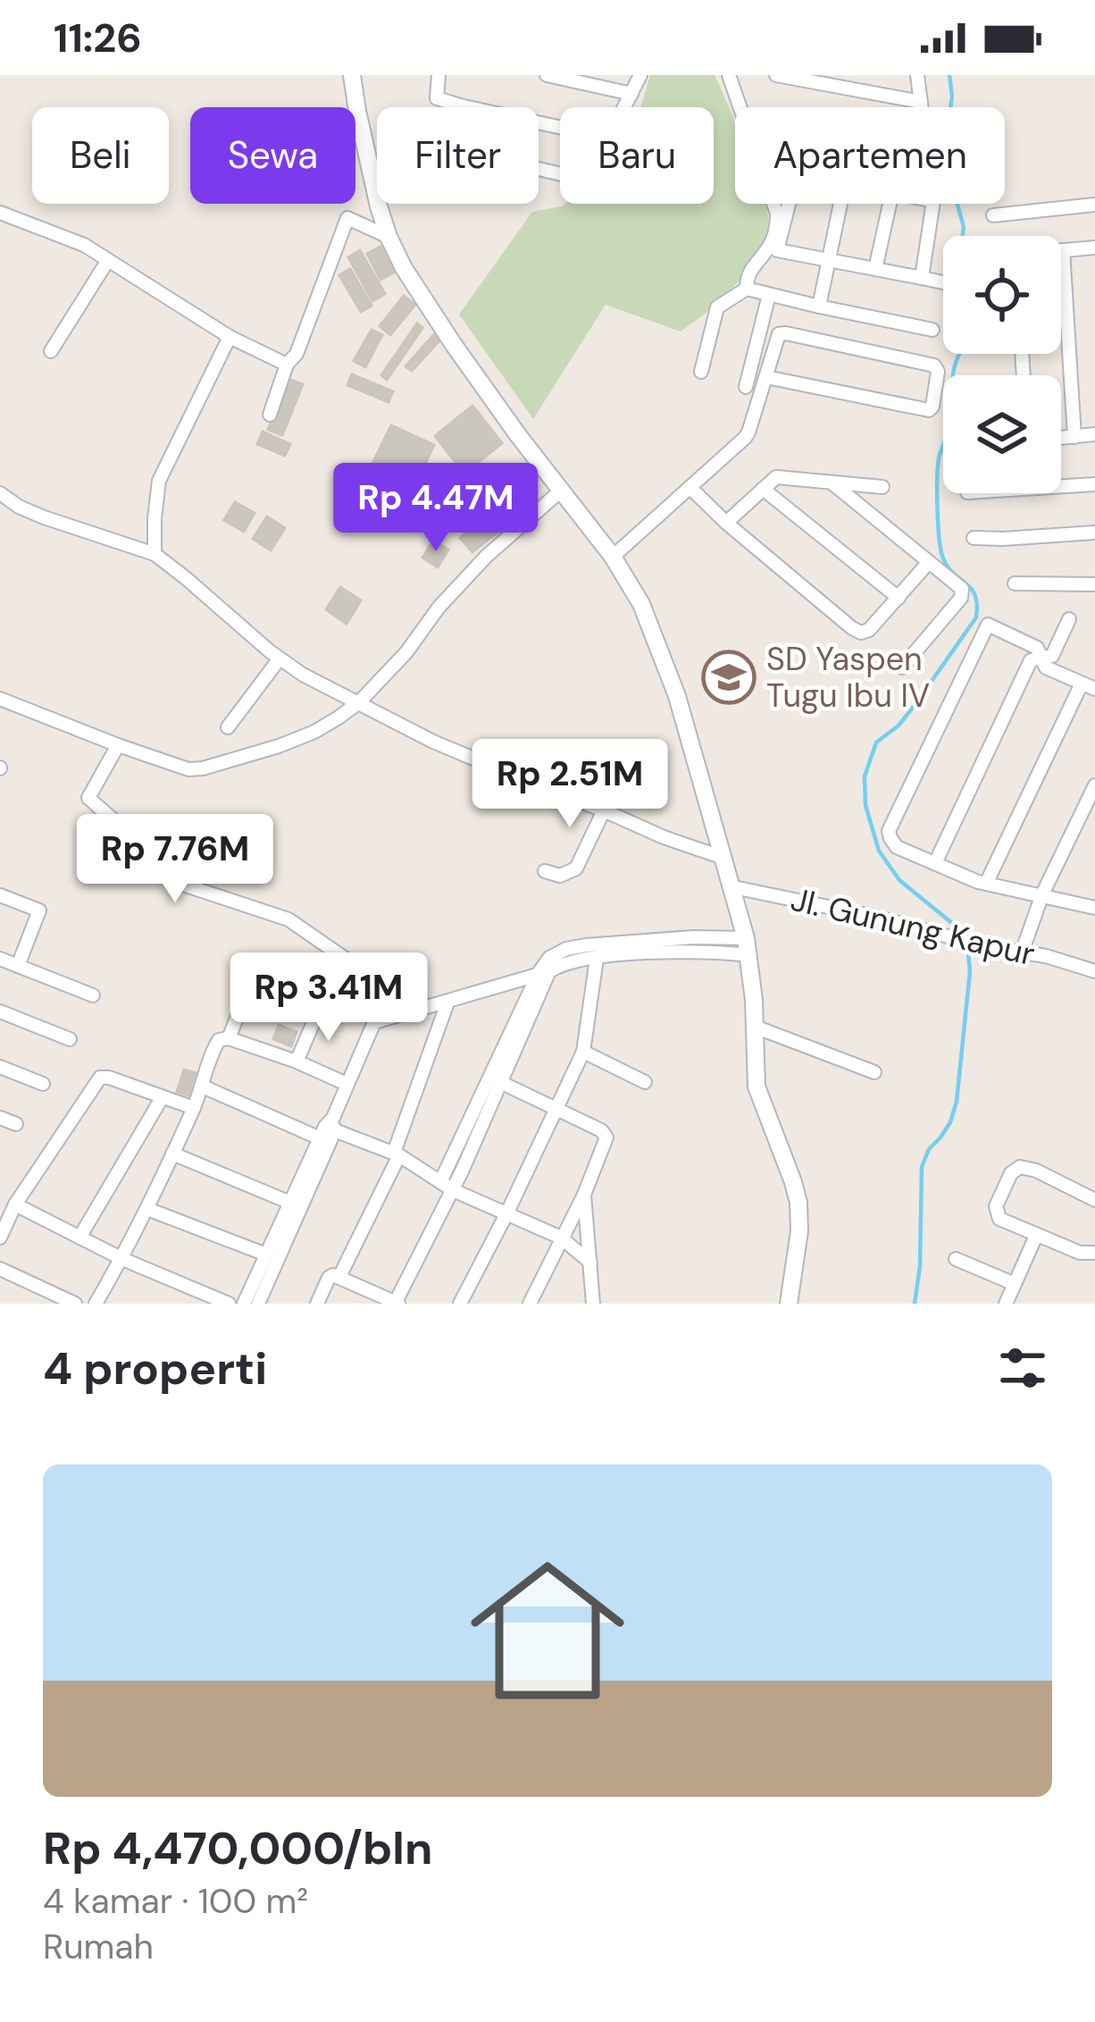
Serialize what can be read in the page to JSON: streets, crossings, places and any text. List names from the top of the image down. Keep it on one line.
{"streets":{"street":["Jl. Gunung Kapur"]},"places":{"school or university":["SD Yaspen Tugu Ibu IV"]},"page":{"status":"11:26","chip":["Beli","Sewa","Filter","Baru","Apartemen"],"price":["Rp 4.47M","Rp 2.51M","Rp 7.76M","Rp 3.41M"],"heading":"4 properti","list":[{"name":"Rp 4,470,000/bln","note":"4 kamar · 100 m² · Rumah"}]}}
